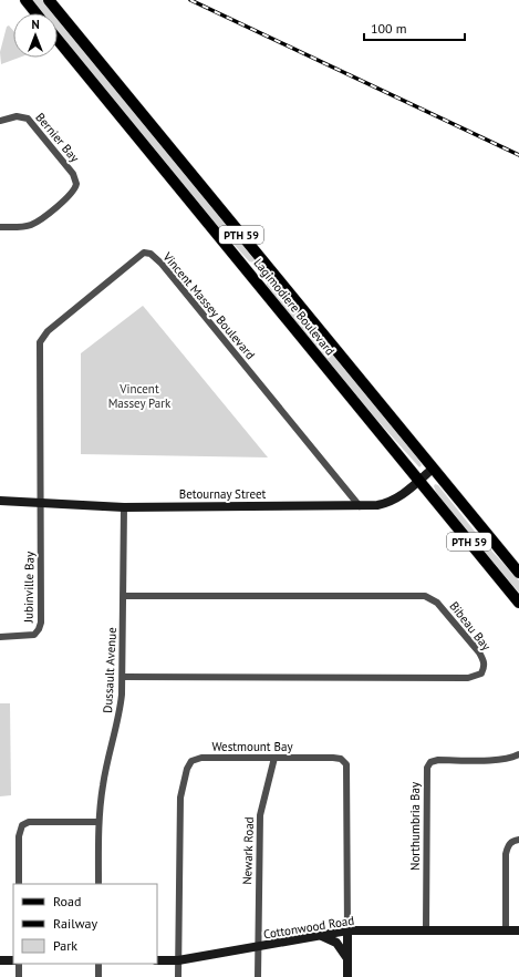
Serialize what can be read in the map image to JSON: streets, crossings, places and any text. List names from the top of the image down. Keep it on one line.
{"streets":{"main road":["PTH 59","Lagimodiere Boulevard"],"street":["Bernier Bay","Vincent Massey Boulevard","Betournay Street","Jubinville Bay","Bibeau Bay","Dussault Avenue","Westmount Bay","Northumbria Bay","Newark Road","Cottonwood Road"]},"crossings":[["Vincent Massey Boulevard","Betournay Street"],["Vincent Massey Boulevard","Jubinville Bay"],["Lagimodiere Boulevard","Betournay Street"],["Betournay Street","Jubinville Bay"],["Betournay Street","Dussault Avenue"],["Bibeau Bay","Dussault Avenue"],["Westmount Bay","Newark Road"],["Westmount Bay","Cottonwood Road"],["Northumbria Bay","Cottonwood Road"],["Newark Road","Cottonwood Road"]],"parks":["Vincent Massey Park"],"legend":["Road","Railway","Park"],"scale_bar":"100 m","north":"top"}
